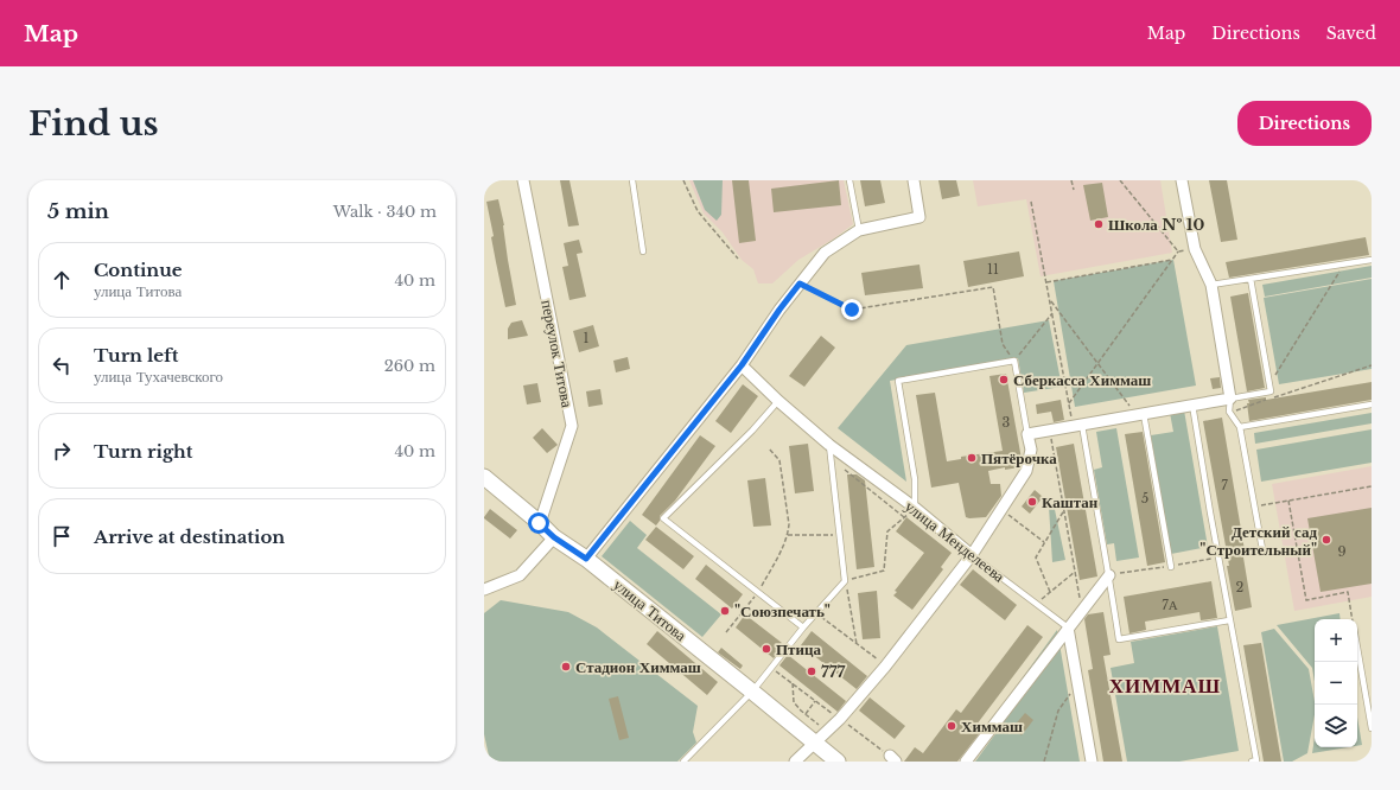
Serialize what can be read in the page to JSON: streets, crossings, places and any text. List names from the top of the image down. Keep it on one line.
{"streets":{"street":["переулок Титова","улица Менделеева","улица Титова"]},"crossings":[["переулок Титова","улица Титова"]],"districts":["ХИММАШ"],"places":["Школа № 10","Сберкасса Химмаш","Пятёрочка","Каштан","Детский сад \"Строительный\"","\"Союзпечать\"","Птица","Стадион Химмаш","777","Химмаш"],"house_numbers":["11","1","3","7","5","9","2","7А"],"page":{"header":"Map","nav":["Map","Directions","Saved"],"buttons":"Directions","title":"Find us","heading":["5 min","Walk · 340 m"],"list":[["Continue","улица Титова","40 m"],["Turn left","улица Тухачевского","260 m"],["Turn right","40 m"],"Arrive at destination"],"map_buttons":["+","−"]}}
